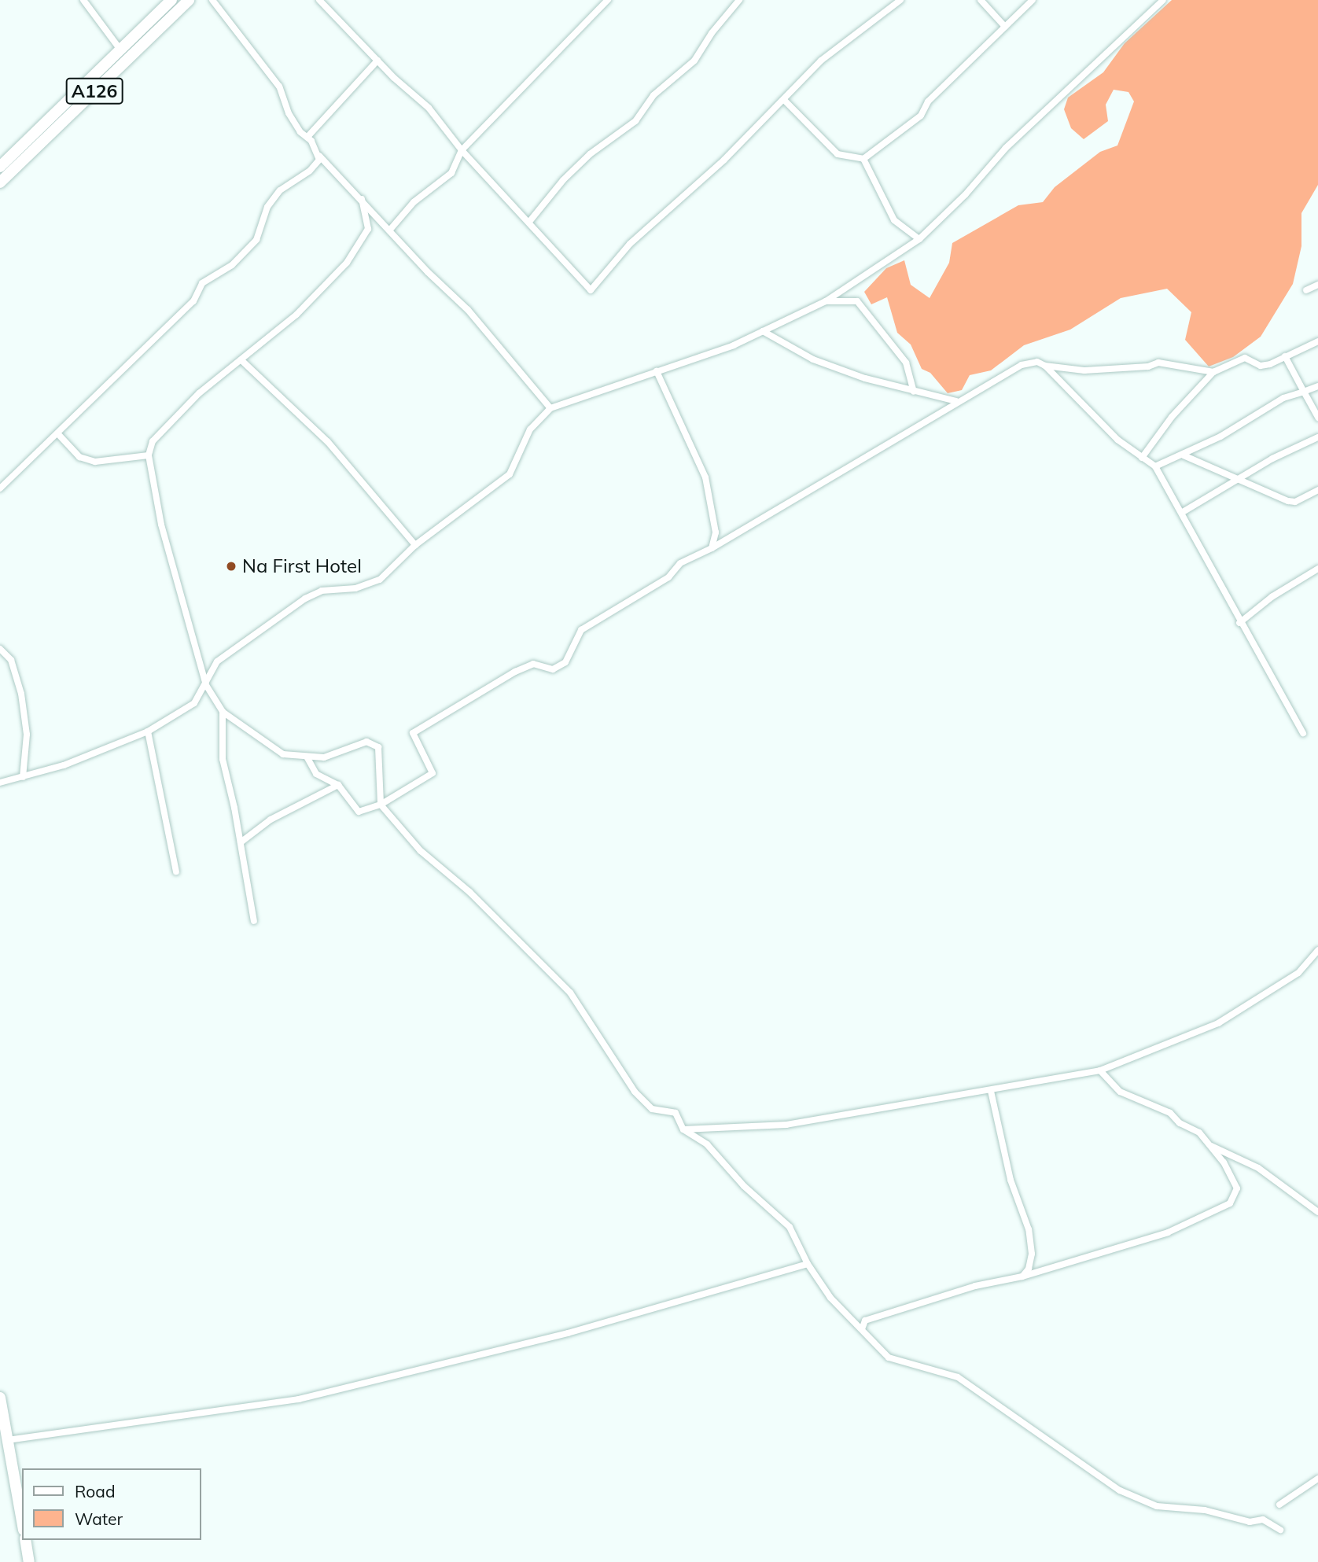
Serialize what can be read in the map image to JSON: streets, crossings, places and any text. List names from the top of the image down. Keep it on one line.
{"streets":{"highway":["A126"]},"places":["Na First Hotel"],"legend":["Road","Water"]}
